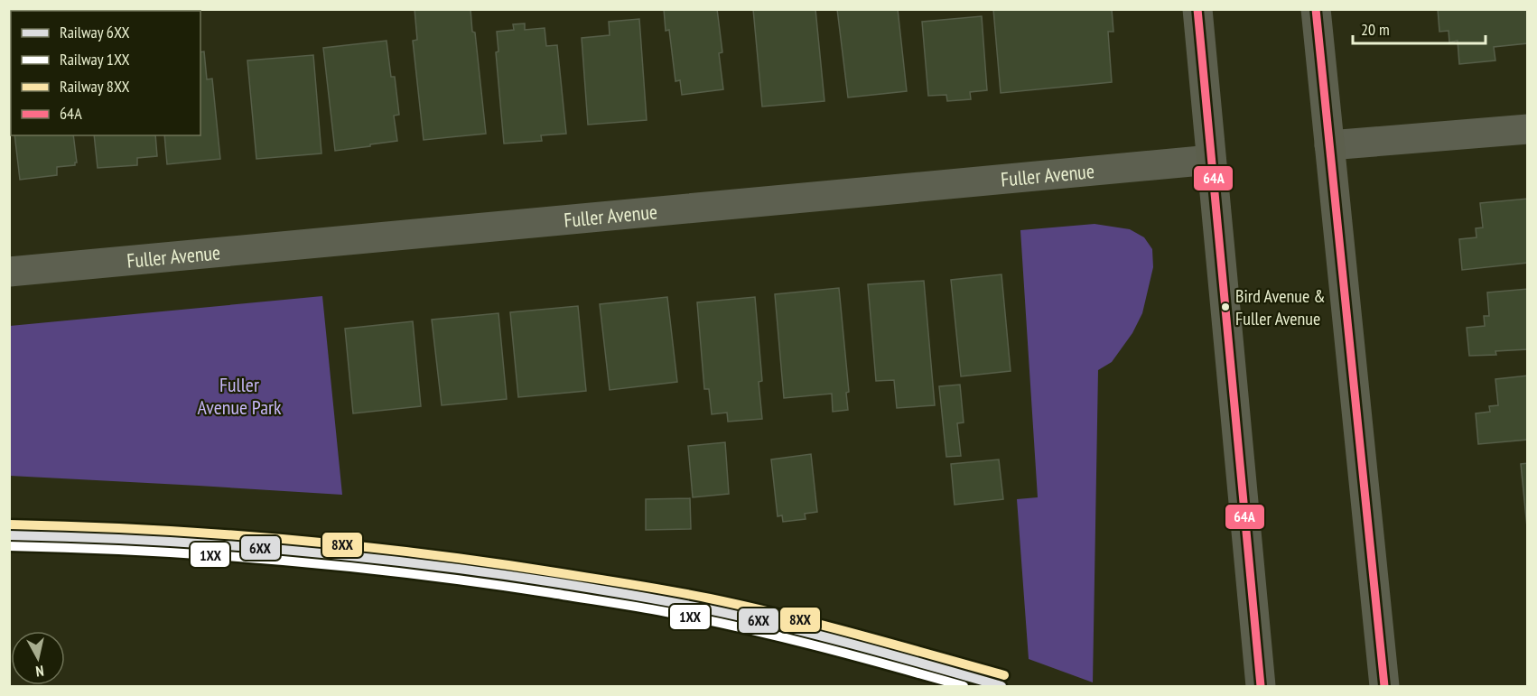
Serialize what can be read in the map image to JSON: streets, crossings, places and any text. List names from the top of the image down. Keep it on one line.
{"streets":{"street":["Fuller Avenue"]},"parks":["Fuller Avenue Park"],"places":["Bird Avenue & Fuller Avenue"],"lines":["transit line 64A","rail line 8XX","rail line 6XX","rail line 1XX"],"legend":["Railway 6XX","Railway 1XX","Railway 8XX","64A"],"scale_bar":"20 m","north":"bottom"}
